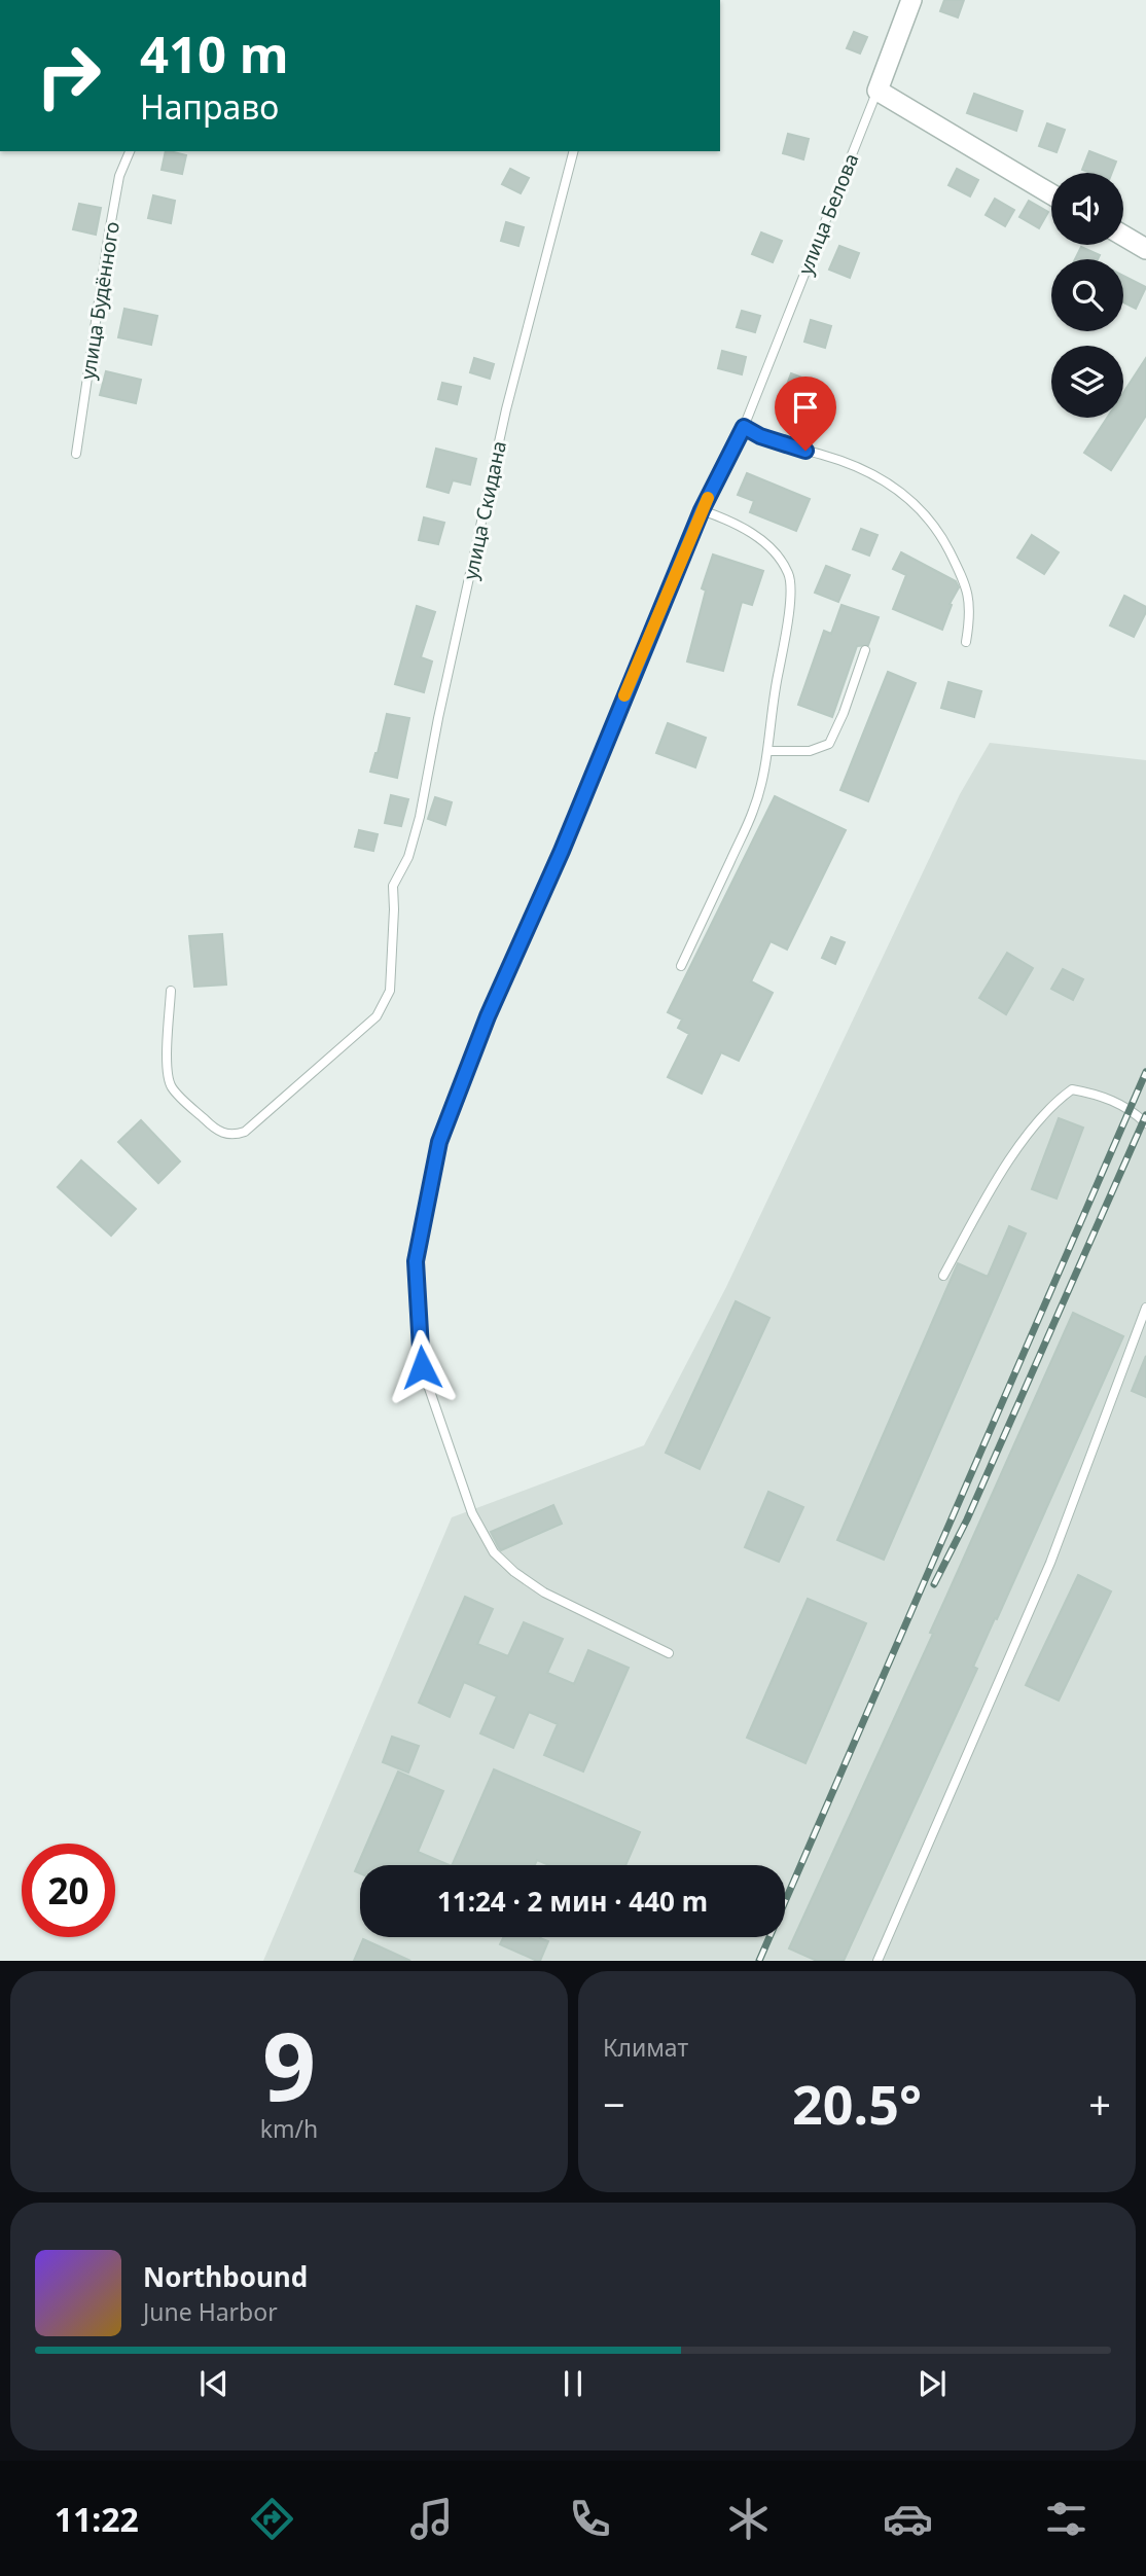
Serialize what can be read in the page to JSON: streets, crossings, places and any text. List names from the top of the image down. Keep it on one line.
{"streets":{"street":["улица Белова"],"lane":["улица Будённого","улица Скидана"]},"page":{"turn":["410 m","Направо"],"limit":"20","trip":"11:24 · 2 мин · 440 m","tile":[["9","km/h"],"Климат"],"heat":["−","20.5°","+"],"song":["Northbound","June Harbor"],"tabs":"11:22"}}
